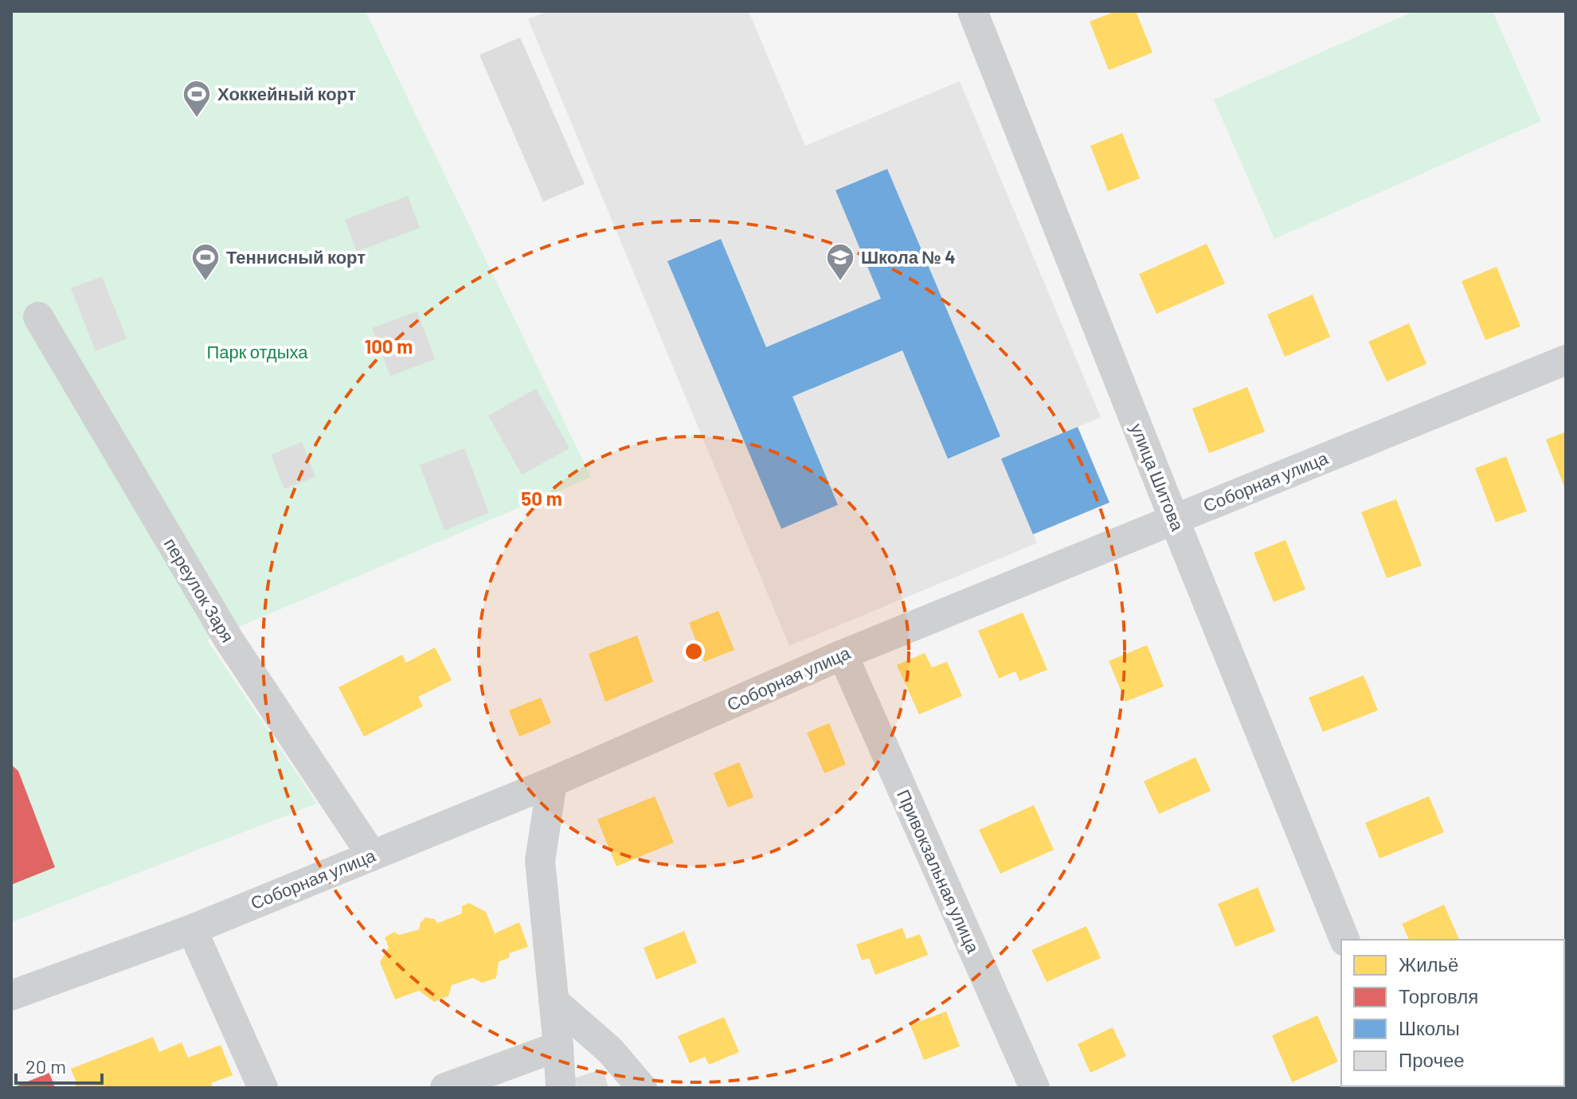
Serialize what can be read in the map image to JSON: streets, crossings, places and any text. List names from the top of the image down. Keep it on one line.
{"streets":{"street":["улица Шитова","Соборная улица","переулок Заря","Привокзальная улица"]},"crossings":[["улица Шитова","Соборная улица"],["Соборная улица","переулок Заря"],["Соборная улица","Привокзальная улица"]],"parks":["Парк отдыха"],"places":{"sports":["Хоккейный корт","Теннисный корт"],"school or university":["Школа № 4"]},"legend":["Жильё","Торговля","Школы","Прочее"],"scale_bar":"20 m","rings":["100 m","50 m"]}
